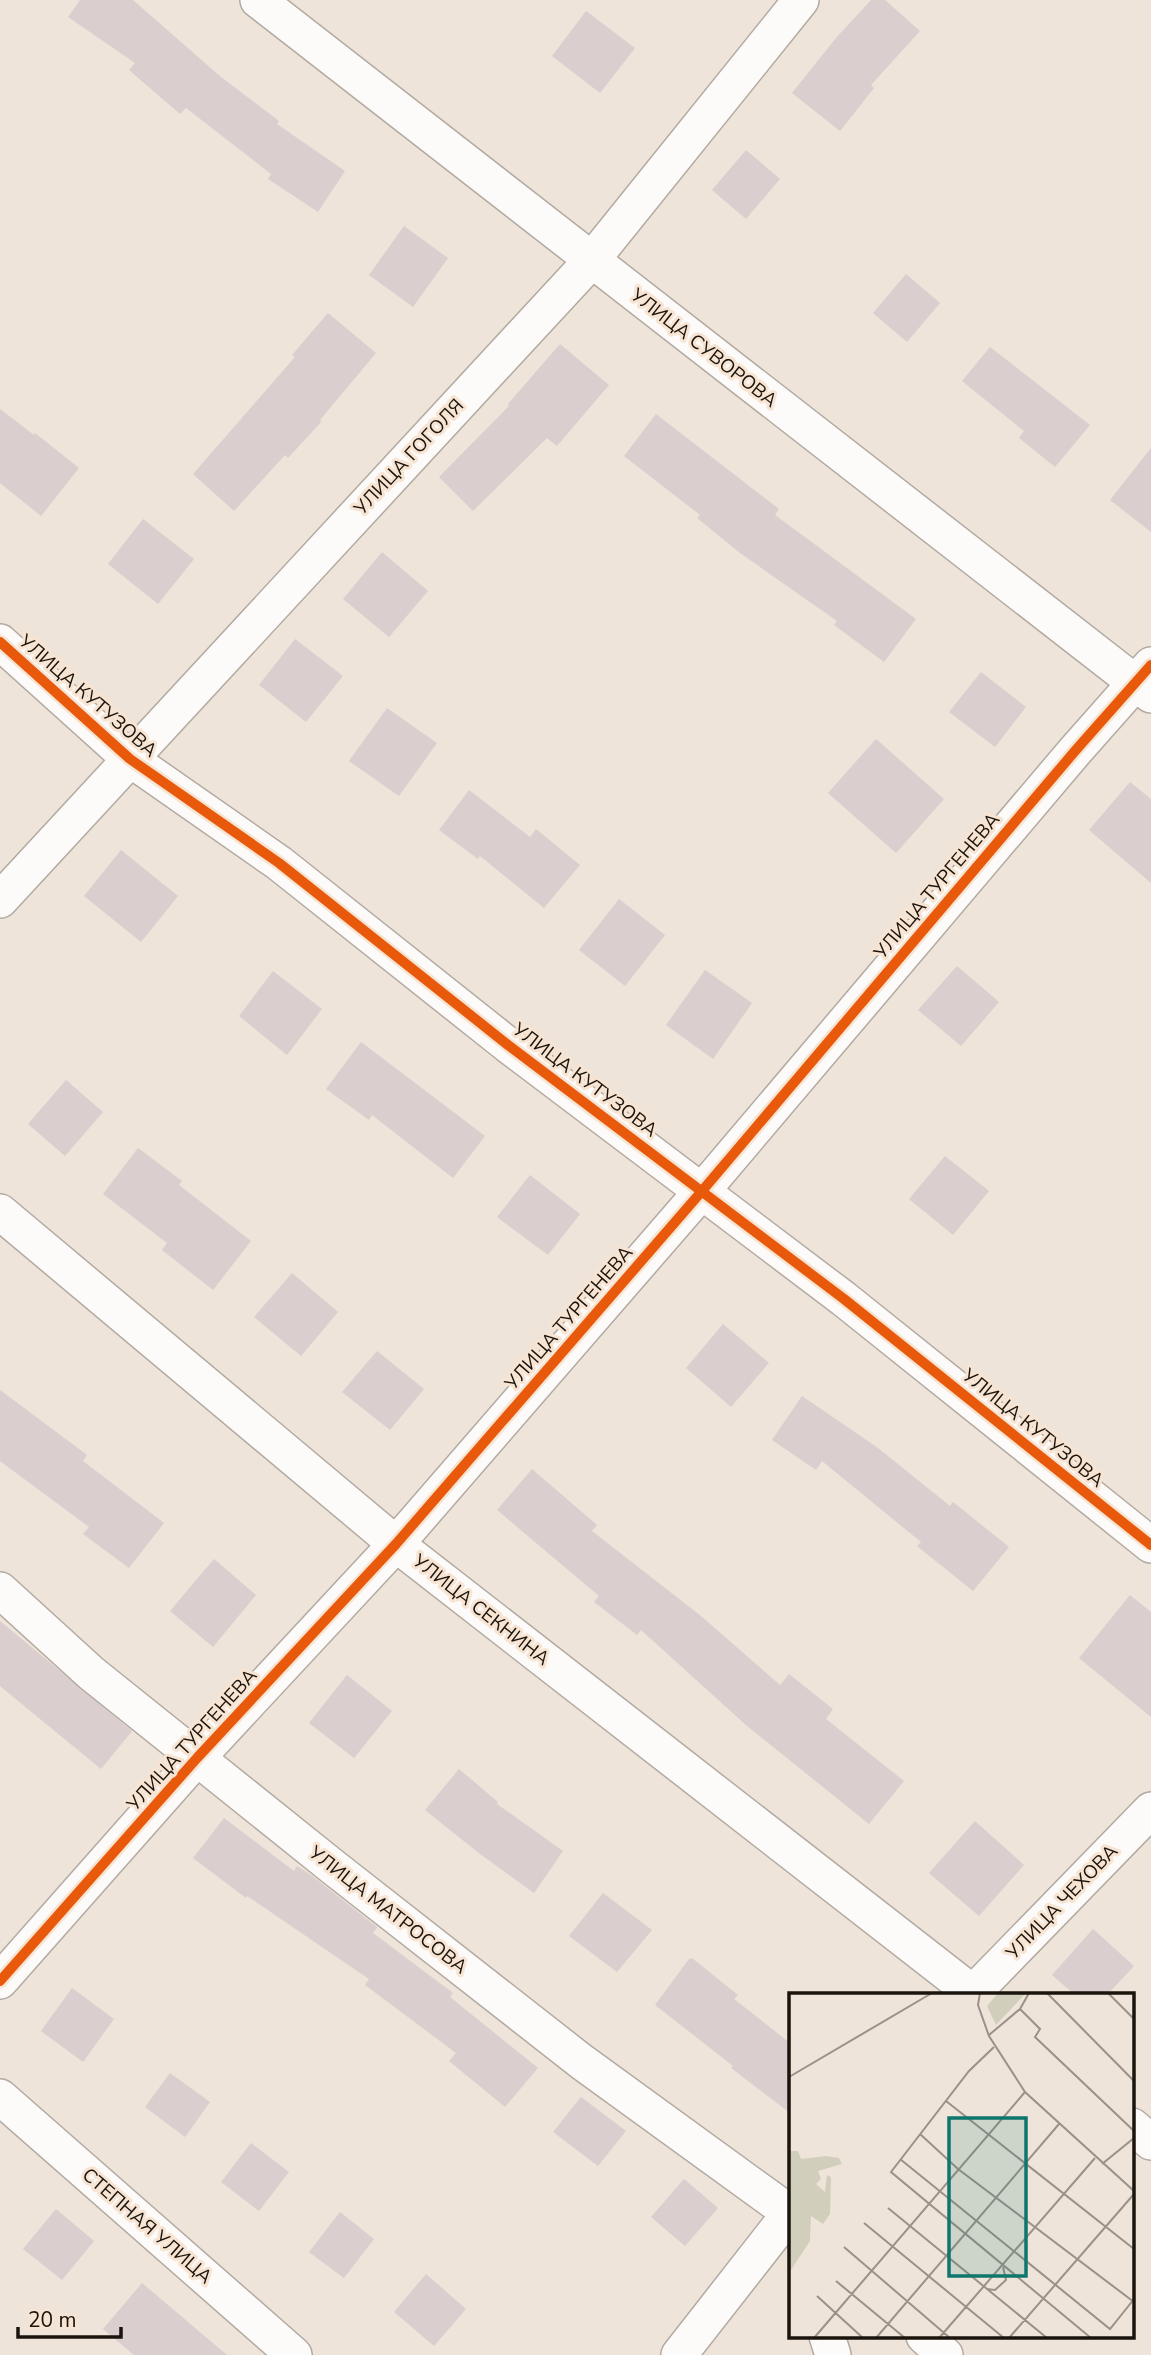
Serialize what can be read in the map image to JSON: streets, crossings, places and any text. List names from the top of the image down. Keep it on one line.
{"streets":{"street":["УЛИЦА СУВОРОВА","УЛИЦА ГОГОЛЯ","УЛИЦА КУТУЗОВА","УЛИЦА ТУРГЕНЕВА","УЛИЦА СЕКНИНА","УЛИЦА ЧЕХОВА","УЛИЦА МАТРОСОВА","СТЕПНАЯ УЛИЦА"]},"crossings":[["УЛИЦА СУВОРОВА","УЛИЦА ГОГОЛЯ"],["УЛИЦА СУВОРОВА","УЛИЦА ТУРГЕНЕВА"],["УЛИЦА ГОГОЛЯ","УЛИЦА КУТУЗОВА"],["УЛИЦА КУТУЗОВА","УЛИЦА ТУРГЕНЕВА"],["УЛИЦА ТУРГЕНЕВА","УЛИЦА СЕКНИНА"],["УЛИЦА ТУРГЕНЕВА","УЛИЦА МАТРОСОВА"]],"scale_bar":"20 m"}
